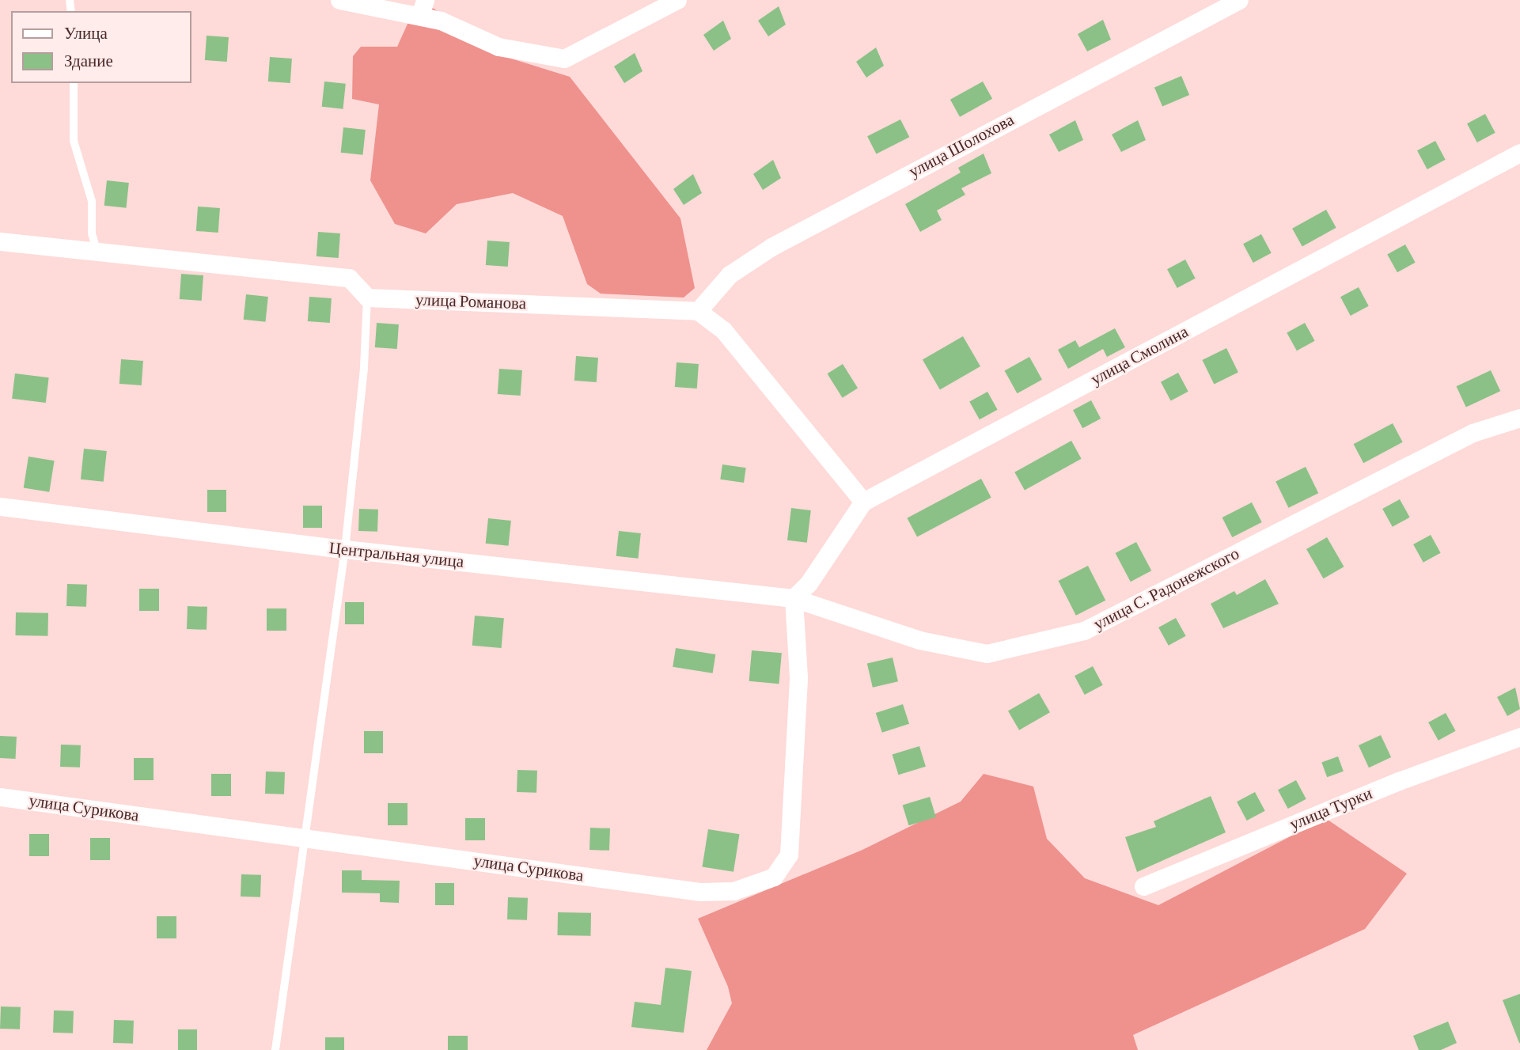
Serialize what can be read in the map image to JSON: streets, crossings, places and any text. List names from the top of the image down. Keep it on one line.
{"streets":{"street":["улица Шолохова","улица Романова","улица Смолина","Центральная улица","улица С. Радонежского","улица Сурикова","улица Турки"]},"crossings":[["улица Шолохова","улица Романова"],["улица Смолина","Центральная улица"],["улица Смолина","улица С. Радонежского"],["улица Смолина","улица Сурикова"],["Центральная улица","улица С. Радонежского"],["Центральная улица","улица Сурикова"],["улица С. Радонежского","улица Сурикова"]],"legend":["Улица","Здание"]}
